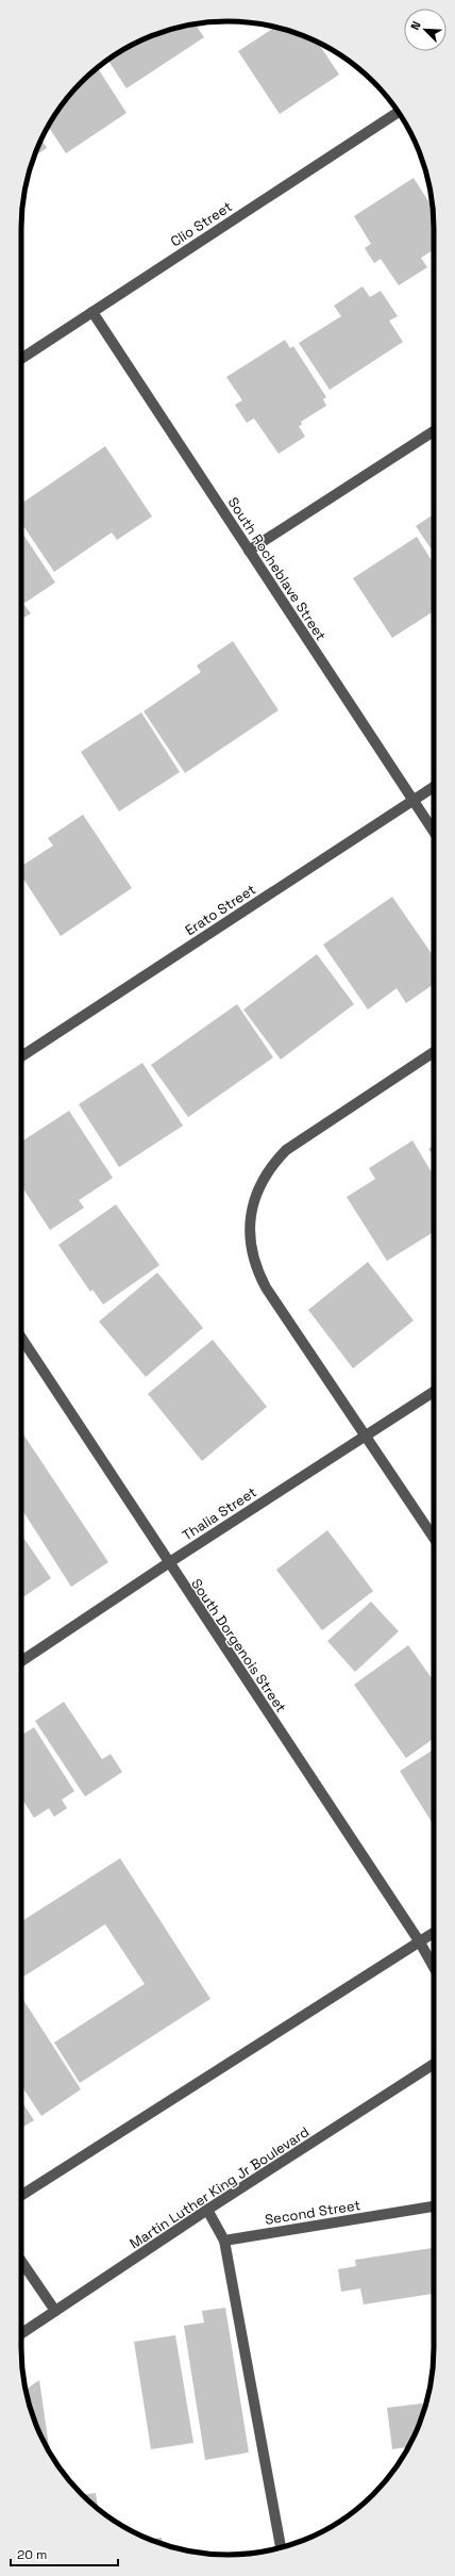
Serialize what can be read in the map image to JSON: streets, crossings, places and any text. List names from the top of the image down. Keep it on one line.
{"streets":{"street":["Clio Street","South Rocheblave Street","Erato Street","Thalia Street","South Dorgenois Street","Martin Luther King Jr Boulevard","Second Street"]},"crossings":[["Clio Street","South Rocheblave Street"],["South Rocheblave Street","Erato Street"],["Thalia Street","South Dorgenois Street"]],"scale_bar":"20 m","north":"top left"}
